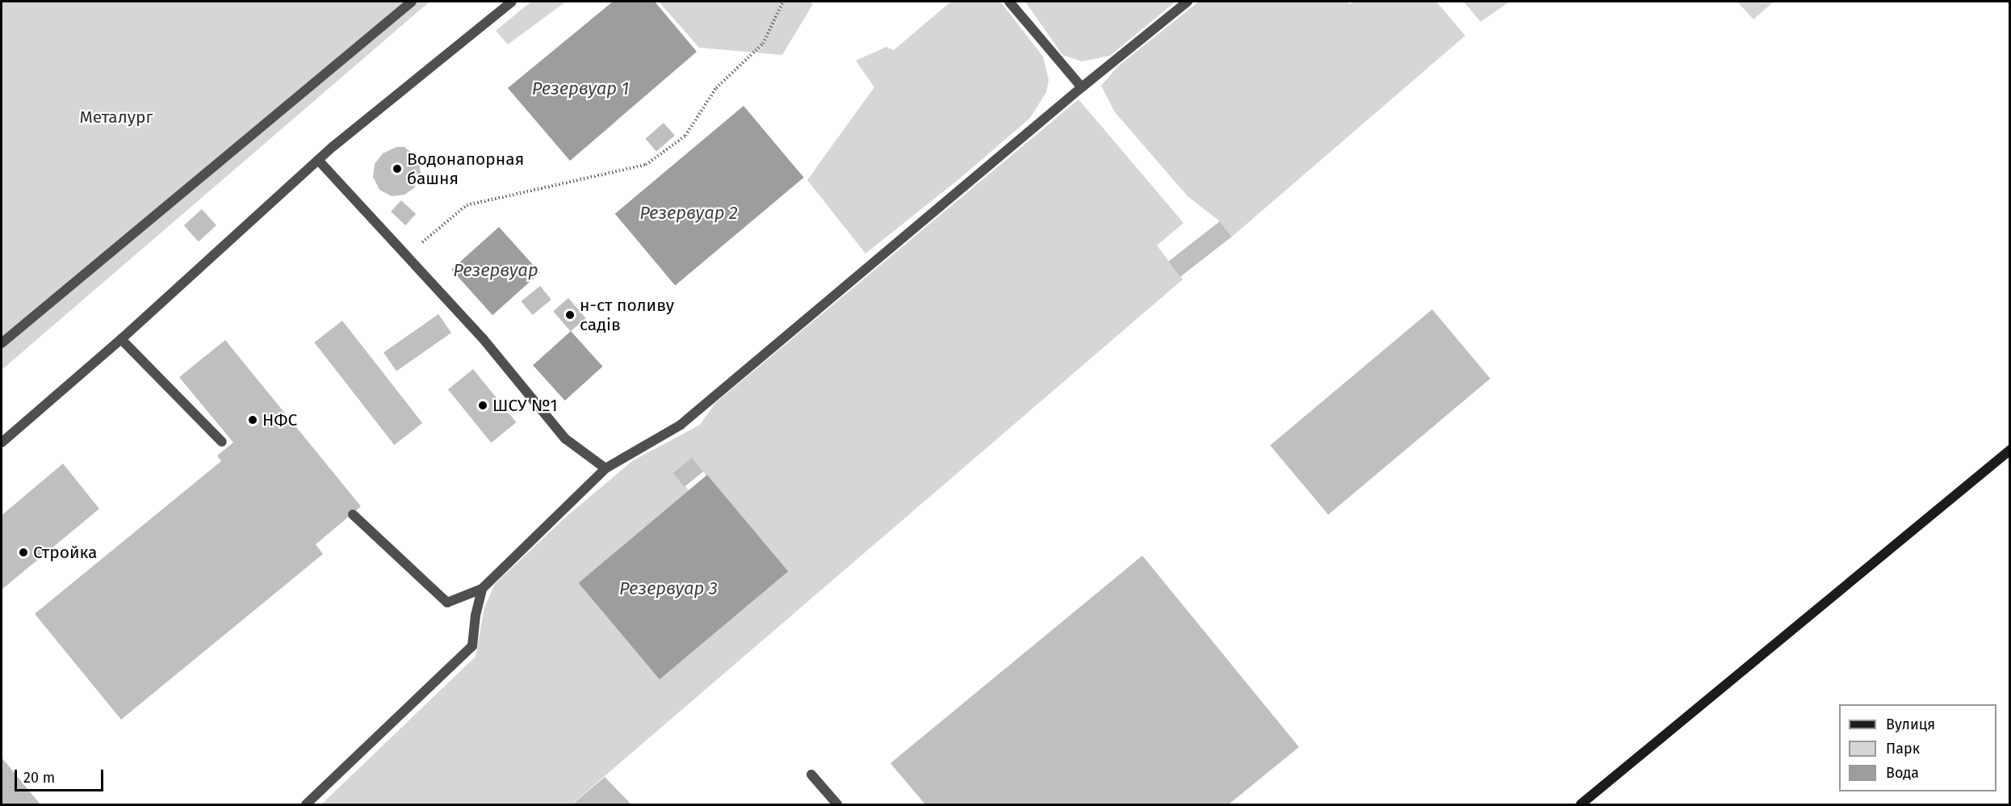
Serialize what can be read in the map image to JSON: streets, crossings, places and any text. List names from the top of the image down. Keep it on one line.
{"water":["Резервуар 1","Резервуар 2","Резервуар","Резервуар 3"],"parks":["Металург"],"places":["Водонапорная башня","н-ст поливу садів","ШСУ №1","НФС","Стройка"],"legend":["Вулиця","Парк","Вода"],"scale_bar":"20 m"}
